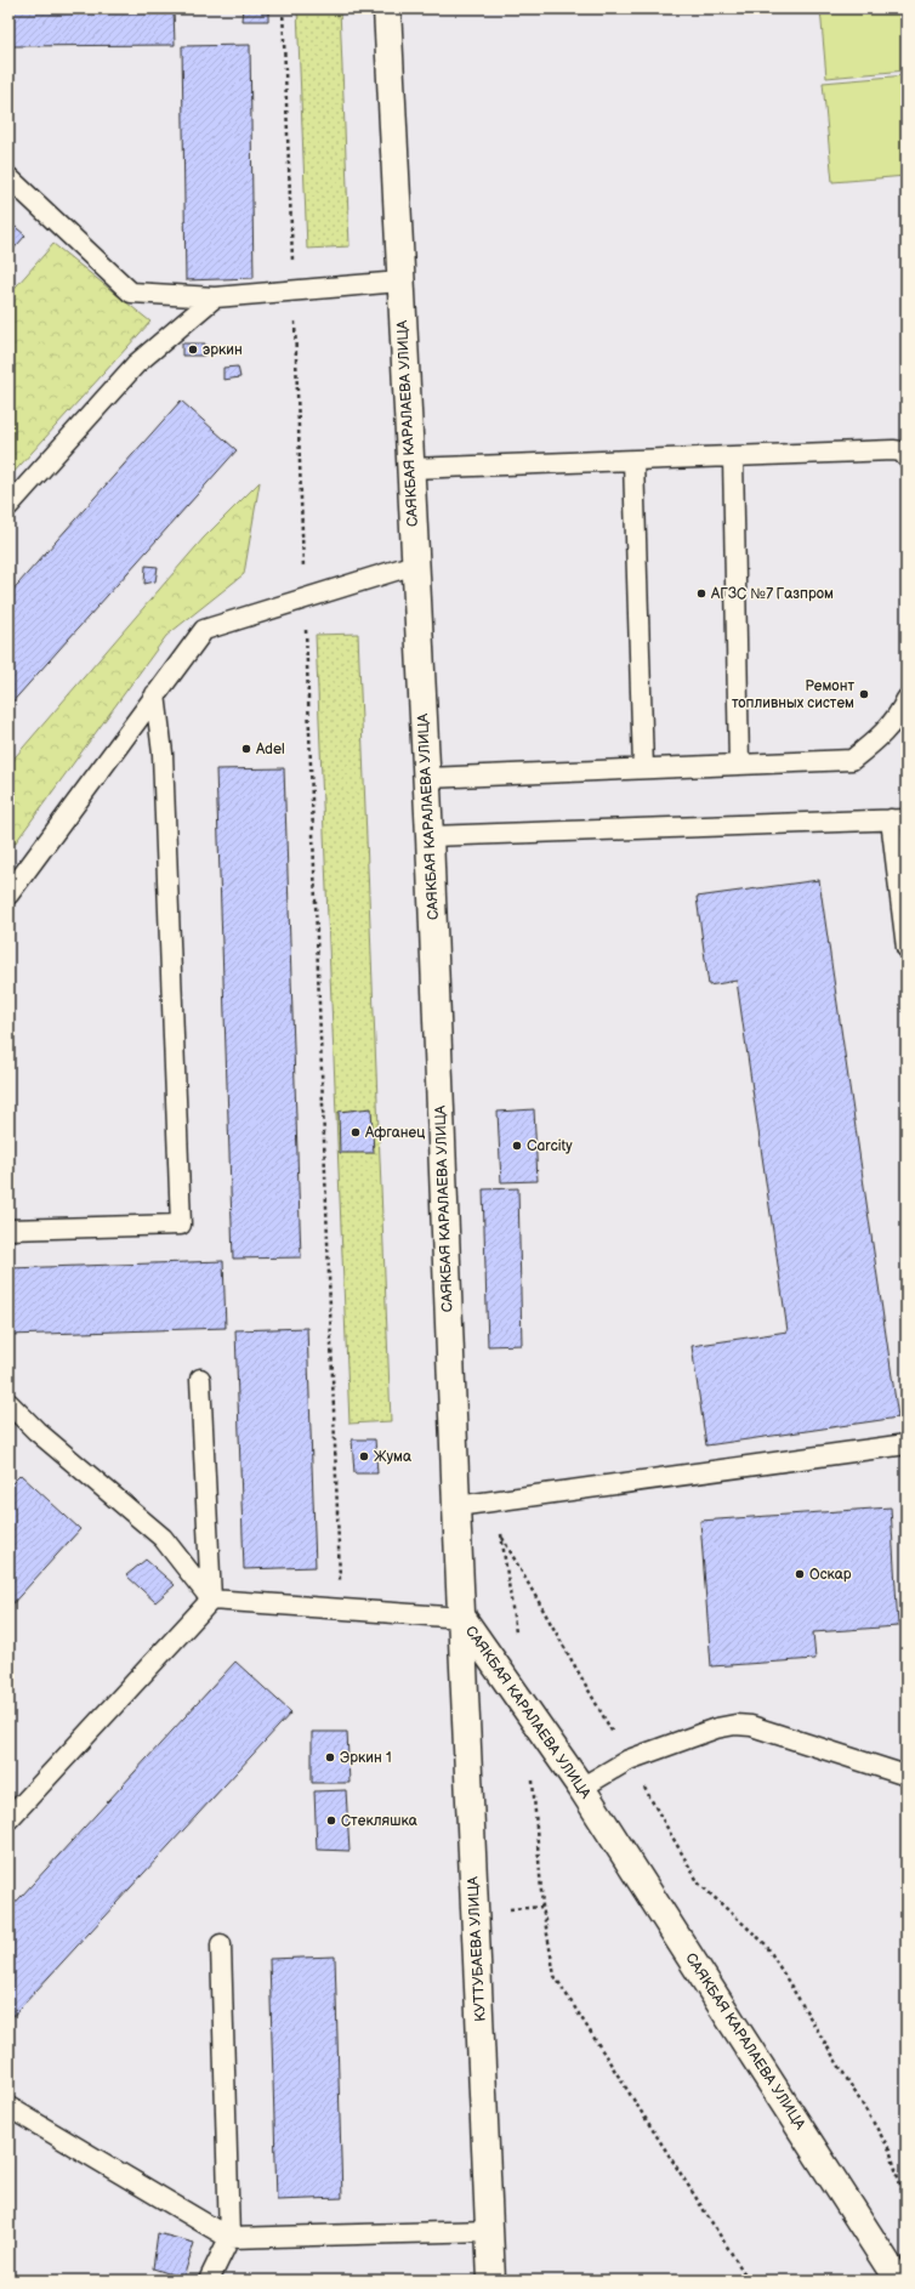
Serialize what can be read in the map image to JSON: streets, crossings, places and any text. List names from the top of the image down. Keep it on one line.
{"streets":{"main road":["САЯКБАЯ КАРАЛАЕВА УЛИЦА","КУТТУБАЕВА УЛИЦА"]},"crossings":[["САЯКБАЯ КАРАЛАЕВА УЛИЦА","КУТТУБАЕВА УЛИЦА"]],"places":["эркин","АГЗС №7 Газпром","Ремонт топливных систем","Adel","Афганец","Carcity","Жума","Оскар","Эркин 1","Стекляшка"]}
